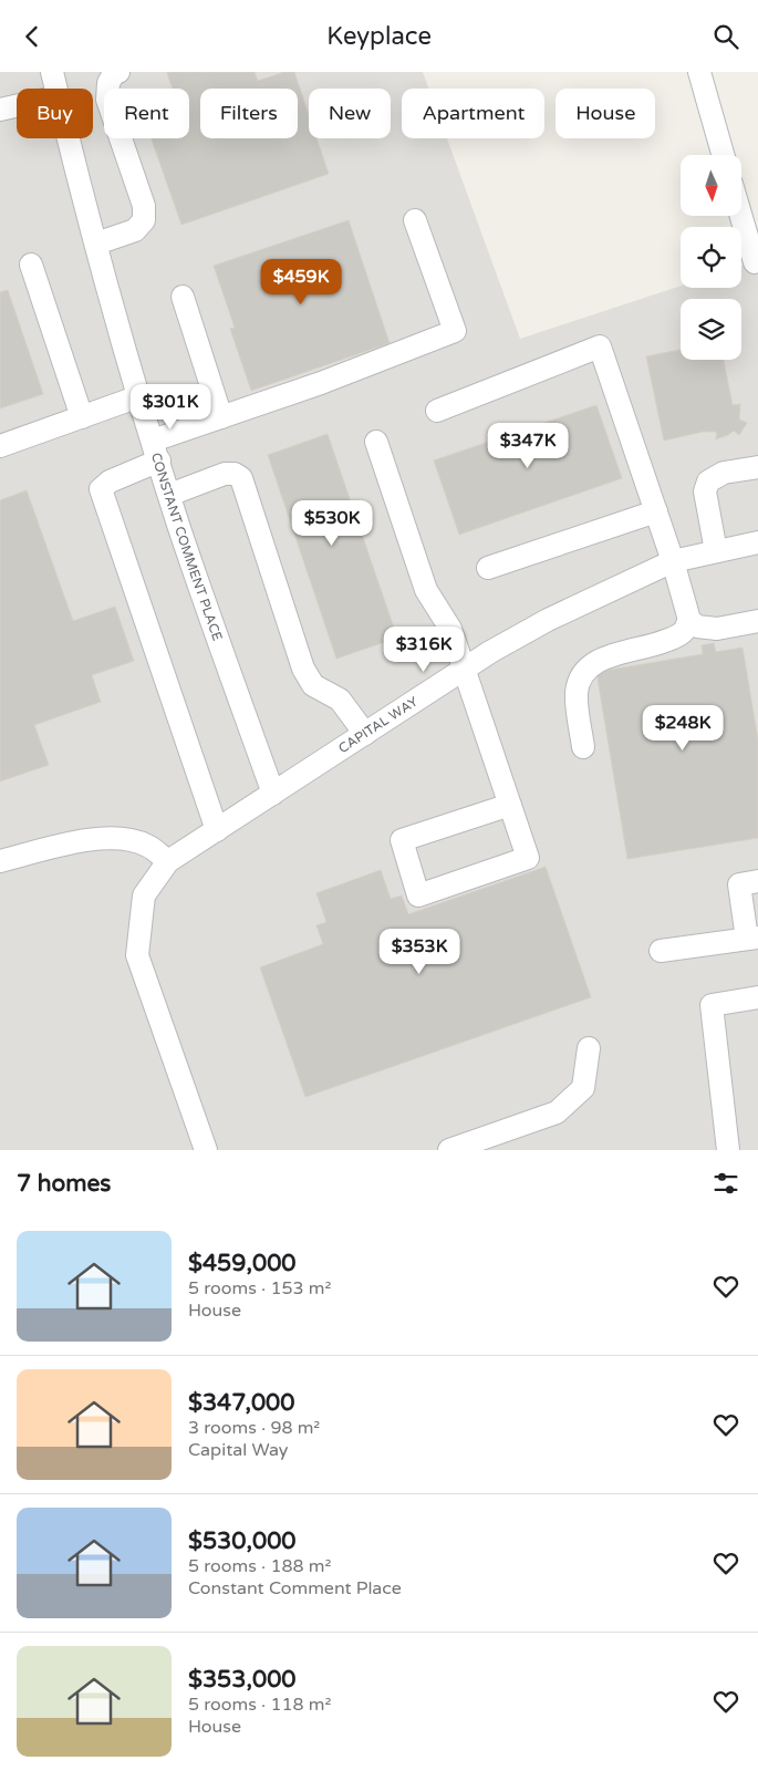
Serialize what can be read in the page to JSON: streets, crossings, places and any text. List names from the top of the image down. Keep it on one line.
{"streets":{"street":["CONSTANT COMMENT PLACE","CAPITAL WAY"]},"crossings":[["CONSTANT COMMENT PLACE","CAPITAL WAY"]],"north":"bottom","page":{"header":"Keyplace","chip":["Buy","Rent","Filters","New","Apartment","House"],"price":["$459K","$301K","$347K","$530K","$316K","$248K","$353K"],"heading":"7 homes","list":[{"name":"$459,000","note":"5 rooms · 153 m² · House"},{"name":"$347,000","note":"3 rooms · 98 m² · Capital Way"},{"name":"$530,000","note":"5 rooms · 188 m² · Constant Comment Place"},{"name":"$353,000","note":"5 rooms · 118 m² · House"}]}}
